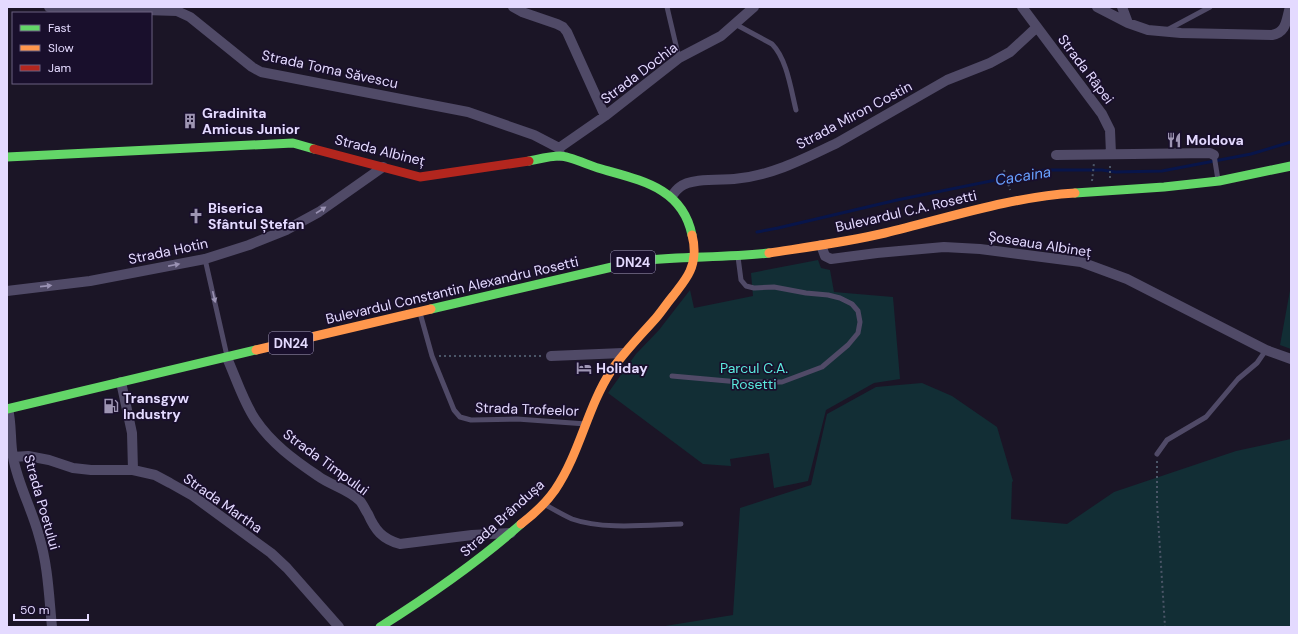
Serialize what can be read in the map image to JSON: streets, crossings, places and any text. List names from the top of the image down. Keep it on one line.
{"streets":{"main road":["Strada Albineț","Bulevardul C.A. Rosetti","DN24","Bulevardul Constantin Alexandru Rosetti","Strada Brândușa"],"street":["Strada Toma Săvescu","Strada Râpei","Strada Dochia","Strada Miron Costin","Șoseaua Albineț","Strada Hotin","Strada Timpului","Strada Poetului","Strada Martha"],"lane":["Strada Trofeelor"]},"crossings":[["Strada Toma Săvescu","Strada Dochia"],["Strada Toma Săvescu","Strada Albineț"],["Strada Râpei","Strada Miron Costin"],["Strada Dochia","Strada Albineț"],["Strada Miron Costin","Strada Albineț"],["Strada Albineț","Bulevardul C.A. Rosetti"],["Strada Albineț","Strada Hotin"],["Strada Albineț","Bulevardul Constantin Alexandru Rosetti"],["Strada Albineț","Strada Brândușa"],["Bulevardul C.A. Rosetti","Șoseaua Albineț"],["Bulevardul C.A. Rosetti","Bulevardul Constantin Alexandru Rosetti"],["Bulevardul C.A. Rosetti","Strada Brândușa"],["Bulevardul Constantin Alexandru Rosetti","Strada Trofeelor"],["Bulevardul Constantin Alexandru Rosetti","Strada Timpului"],["Bulevardul Constantin Alexandru Rosetti","Strada Poetului"],["Bulevardul Constantin Alexandru Rosetti","Strada Brândușa"],["Strada Trofeelor","Strada Brândușa"],["Strada Timpului","Strada Brândușa"],["Strada Poetului","Strada Martha"]],"one_way":["Strada Hotin"],"water":["Cacaina"],"parks":["Parcul C.A. Rosetti"],"places":{"building":["Gradinita Amicus Junior"],"restaurant":["Moldova"],"church":["Biserica Sfântul Ștefan"],"hotel":["Holiday"],"fuel station":["Transgyw Industry"]},"legend":["Fast","Slow","Jam"],"scale_bar":"50 m"}
